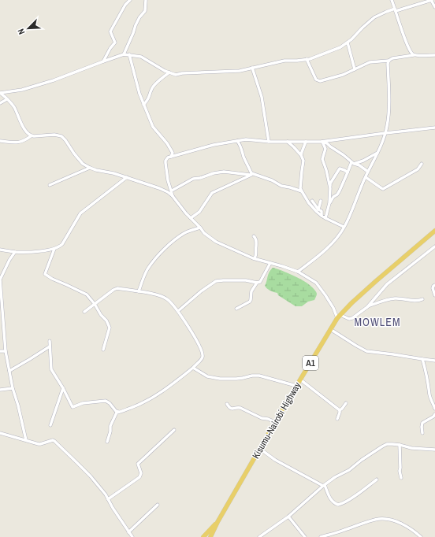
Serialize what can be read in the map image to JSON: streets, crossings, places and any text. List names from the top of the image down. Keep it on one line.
{"streets":{"highway":["A1","Kisumu-Nairobi Highway"]},"crossings":[["A1","Kisumu-Nairobi Highway"]],"districts":["MOWLEM"],"north":"bottom left"}
